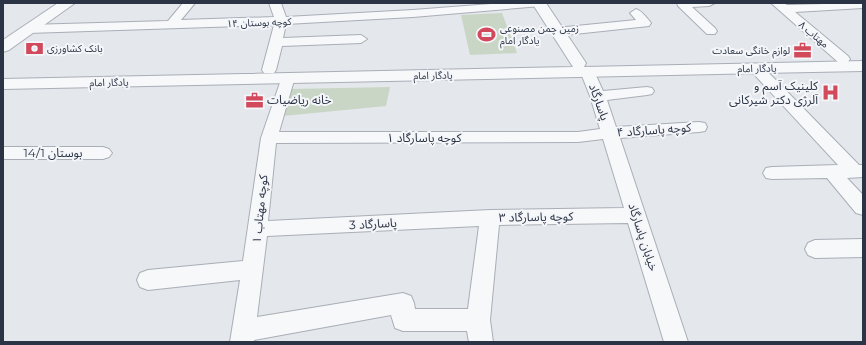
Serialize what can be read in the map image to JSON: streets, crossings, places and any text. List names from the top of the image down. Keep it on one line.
{"streets":{"street":["کوچه بوستان ۱۴","مهتاب ۸","یادگار امام","پاسارگاد","کوچه پاسارگاد ۴","کوچه پاسارگاد ۱","بوستان 14/1","کوچه مهتاب ۱","کوچه پاسارگاد ۳","پاسارگاد 3","خیابان پاسارگاد"]},"crossings":[["مهتاب ۸","یادگار امام"],["یادگار امام","پاسارگاد"],["یادگار امام","کوچه مهتاب ۱"],["پاسارگاد","کوچه پاسارگاد ۴"],["پاسارگاد","خیابان پاسارگاد"],["کوچه پاسارگاد ۴","کوچه پاسارگاد ۱"],["کوچه پاسارگاد ۴","خیابان پاسارگاد"],["کوچه پاسارگاد ۱","کوچه مهتاب ۱"],["کوچه مهتاب ۱","پاسارگاد 3"],["کوچه پاسارگاد ۳","پاسارگاد 3"],["کوچه پاسارگاد ۳","خیابان پاسارگاد"]],"places":{"sports":["زمین چمن مصنوعی یادگار امام"],"bank":["بانک کشاورزی"],"office":["لوازم خانگی سعادت","خانه ریاضیات"],"hospital":["کلینیک آسم و آلرژی دکتر شیرکانی"]}}
